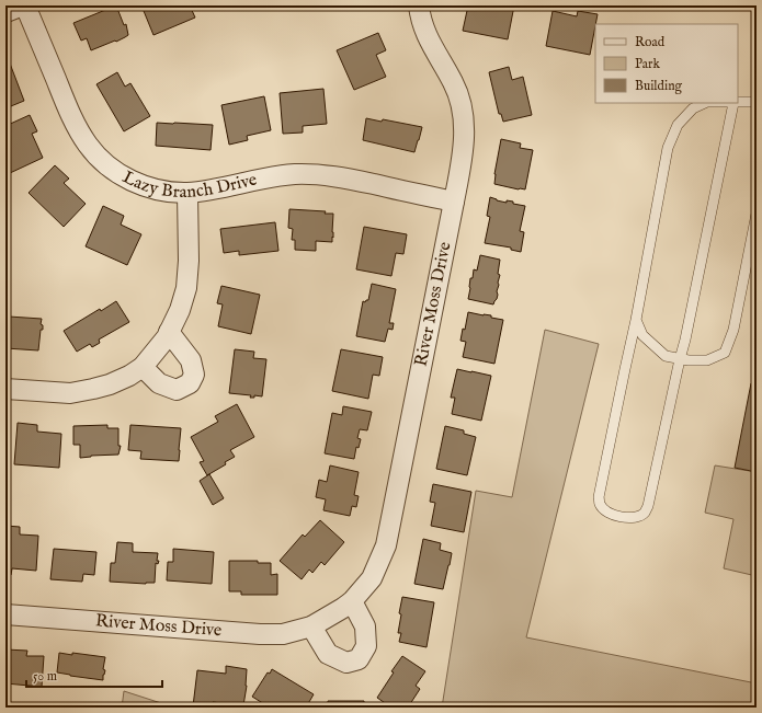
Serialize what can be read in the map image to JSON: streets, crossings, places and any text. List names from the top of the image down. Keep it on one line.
{"streets":{"street":["Lazy Branch Drive","River Moss Drive"]},"crossings":[["Lazy Branch Drive","River Moss Drive"]],"legend":["Road","Park","Building"],"scale_bar":"50 m"}
